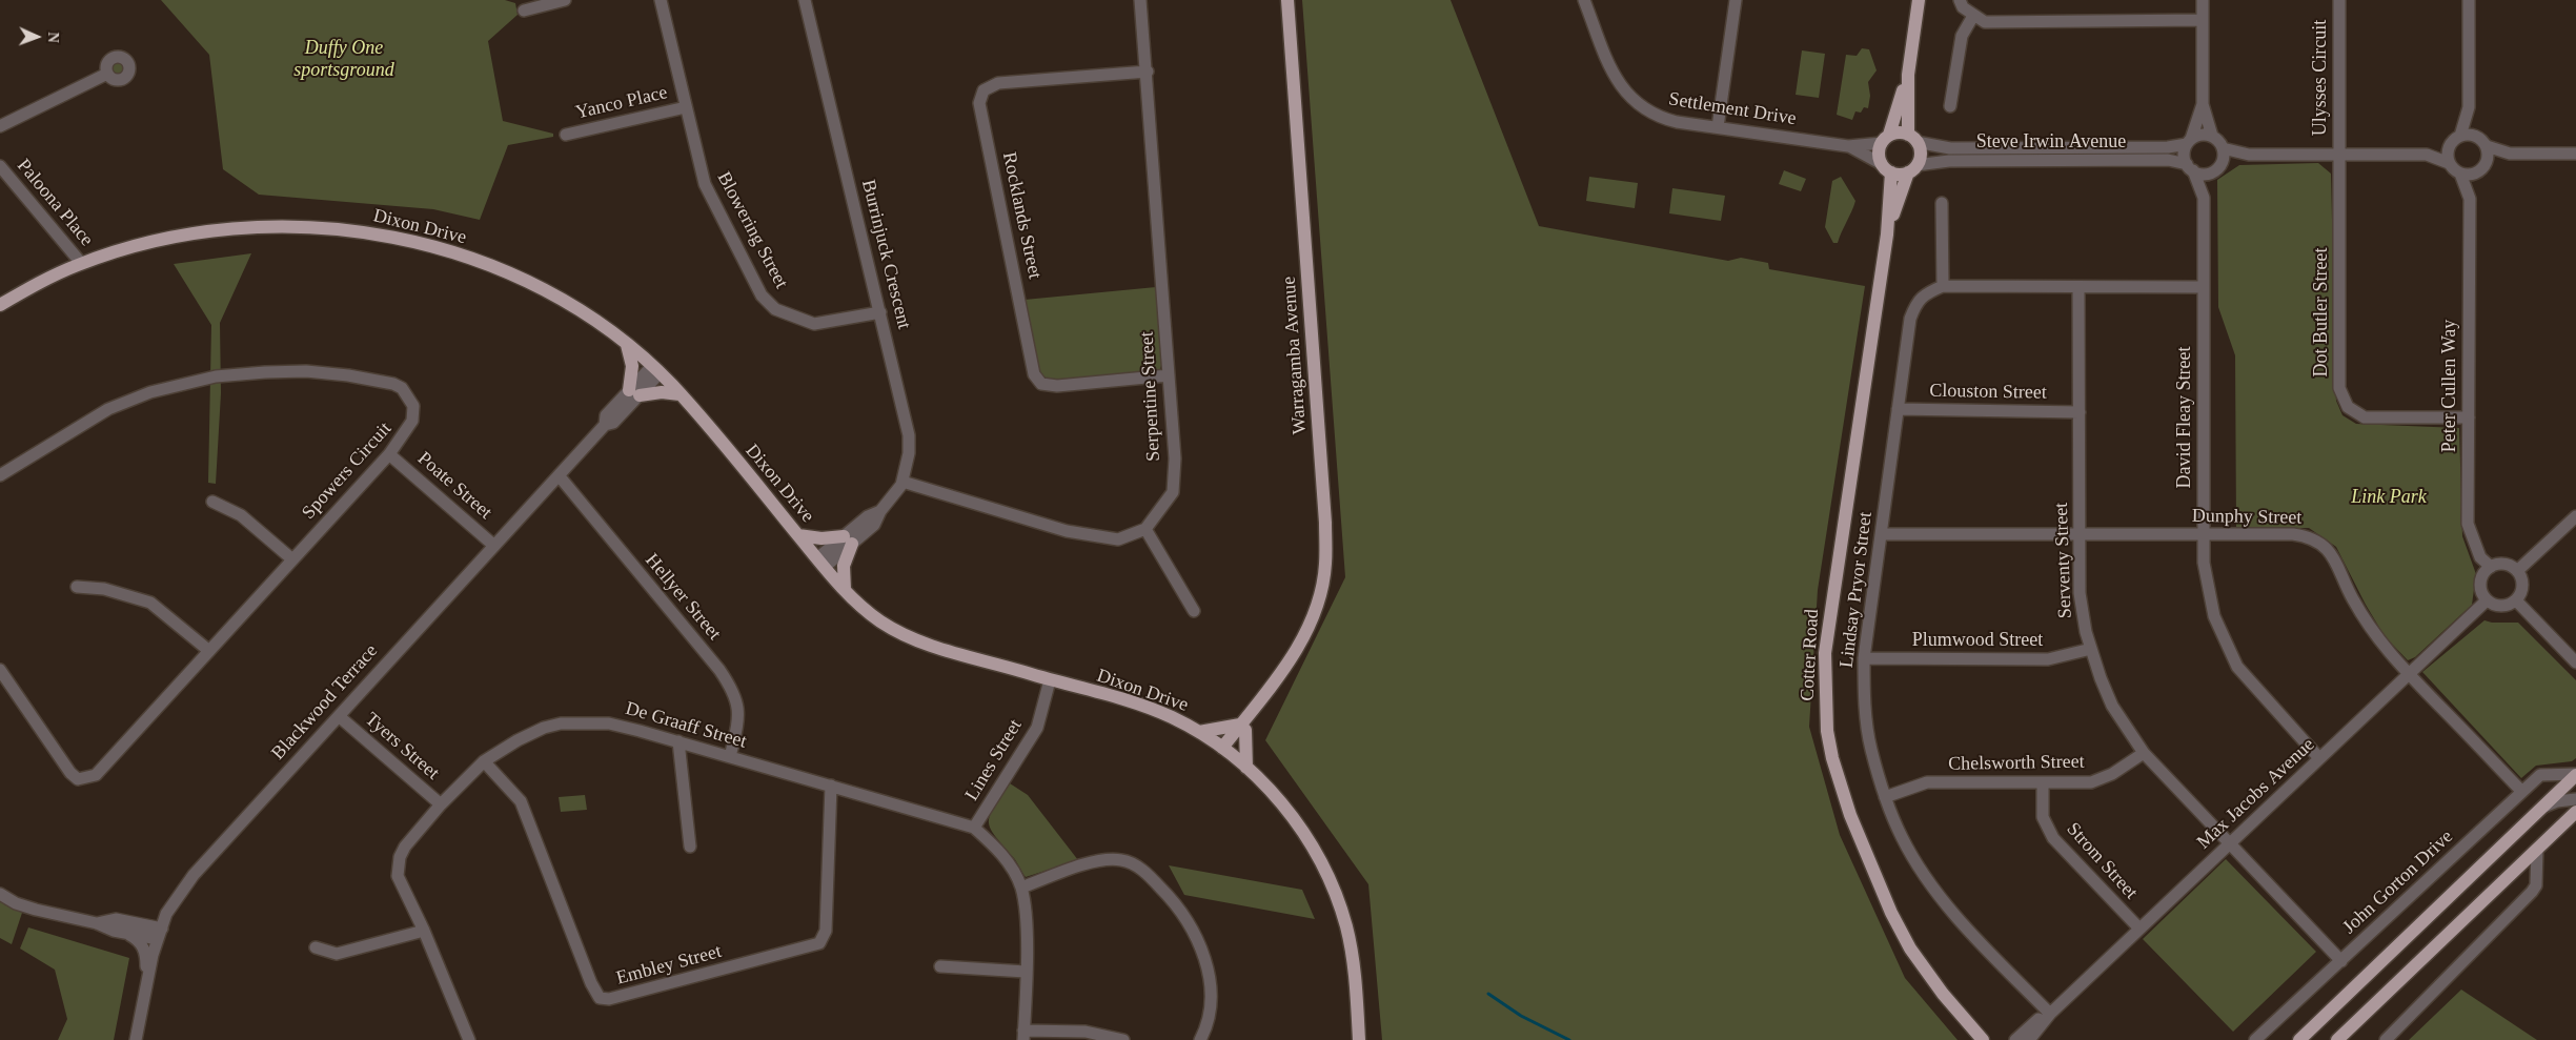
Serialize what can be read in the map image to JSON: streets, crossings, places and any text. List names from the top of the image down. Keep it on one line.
{"streets":{"main road":["Dixon Drive","Warragamba Avenue","Cotter Road","John Gorton Drive"],"street":["Ulysses Circuit","Yanco Place","Settlement Drive","Steve Irwin Avenue","Paloona Place","Rocklands Street","Blowering Street","Burrinjuck Crescent","Dot Butler Street","Peter Cullen Way","Clouston Street","Serpentine Street","David Fleay Street","Spowers Circuit","Poate Street","Dunphy Street","Serventy Street","Lindsay Pryor Street","Hellyer Street","Plumwood Street","Blackwood Terrace","De Graaff Street","Tyers Street","Lines Street","Chelsworth Street","Max Jacobs Avenue","Strom Street","Embley Street"]},"crossings":[["Ulysses Circuit","Dot Butler Street"],["Yanco Place","Blowering Street"],["Settlement Drive","Steve Irwin Avenue"],["Settlement Drive","Cotter Road"],["Steve Irwin Avenue","David Fleay Street"],["Steve Irwin Avenue","Cotter Road"],["Paloona Place","Dixon Drive"],["Rocklands Street","Serpentine Street"],["Dixon Drive","Burrinjuck Crescent"],["Dixon Drive","Warragamba Avenue"],["Dixon Drive","Blackwood Terrace"],["Dixon Drive","Lines Street"],["Blowering Street","Burrinjuck Crescent"],["Dot Butler Street","Peter Cullen Way"],["Peter Cullen Way","Max Jacobs Avenue"],["Clouston Street","Serventy Street"],["Clouston Street","Lindsay Pryor Street"],["David Fleay Street","Dunphy Street"],["David Fleay Street","Lindsay Pryor Street"],["David Fleay Street","Max Jacobs Avenue"],["Spowers Circuit","Poate Street"],["Poate Street","Blackwood Terrace"],["Dunphy Street","Serventy Street"],["Dunphy Street","Lindsay Pryor Street"],["Dunphy Street","Max Jacobs Avenue"],["Dunphy Street","John Gorton Drive"],["Serventy Street","Lindsay Pryor Street"],["Serventy Street","Plumwood Street"],["Serventy Street","Chelsworth Street"],["Serventy Street","Max Jacobs Avenue"],["Serventy Street","John Gorton Drive"],["Lindsay Pryor Street","Plumwood Street"],["Lindsay Pryor Street","Chelsworth Street"],["Lindsay Pryor Street","Max Jacobs Avenue"],["Hellyer Street","Blackwood Terrace"],["Hellyer Street","De Graaff Street"],["Blackwood Terrace","Tyers Street"],["De Graaff Street","Tyers Street"],["De Graaff Street","Lines Street"],["De Graaff Street","Embley Street"],["Chelsworth Street","Strom Street"],["Max Jacobs Avenue","Strom Street"]],"parks":["Duffy One sportsground","Link Park"],"north":"right"}
